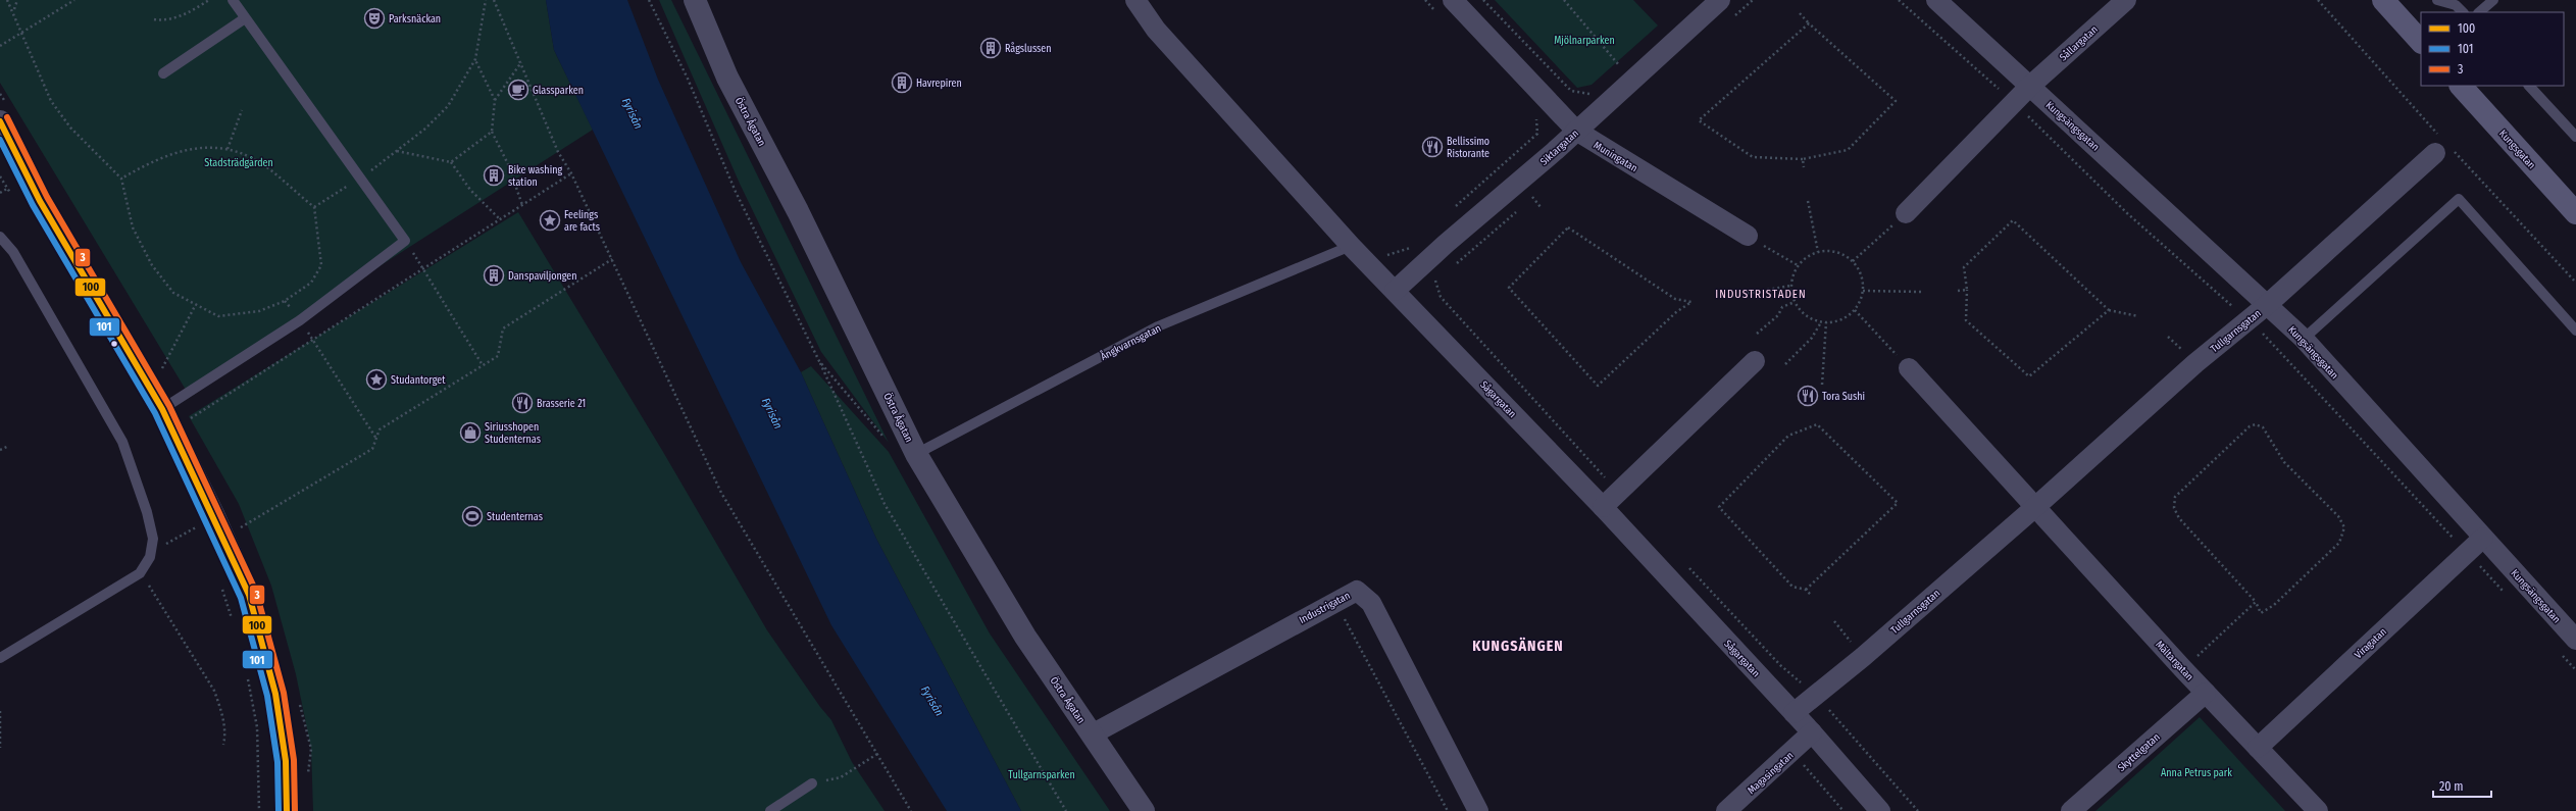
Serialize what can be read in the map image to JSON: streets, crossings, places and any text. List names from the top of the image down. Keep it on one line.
{"streets":{"main road":["Kungsgatan"],"street":["Sållargatan","Östra Ågatan","Kungsängsgatan","Siktargatan","Muningatan","Tullgarnsgatan","Sågargatan","Industrigatan","Viragatan","Mältargatan","Skyttelgatan","Magasingatan"],"lane":["Ångkvarnsgatan"]},"crossings":[["Sållargatan","Kungsängsgatan"],["Östra Ågatan","Ångkvarnsgatan"],["Östra Ågatan","Industrigatan"],["Kungsängsgatan","Tullgarnsgatan"],["Kungsängsgatan","Viragatan"],["Siktargatan","Muningatan"],["Siktargatan","Sågargatan"],["Tullgarnsgatan","Sågargatan"],["Tullgarnsgatan","Mältargatan"],["Sågargatan","Magasingatan"],["Viragatan","Mältargatan"],["Mältargatan","Skyttelgatan"]],"districts":["INDUSTRISTADEN","KUNGSÄNGEN"],"water":["Fyrisån"],"parks":["Mjölnarparken","Stadsträdgården","Anna Petrus park","Tullgarnsparken"],"places":{"theatre":["Parksnäckan"],"building":["Rågslussen","Havrepiren","Bike washing station","Danspaviljongen"],"cafe":["Glassparken"],"restaurant":["Bellissimo Ristorante","Tora Sushi","Brasserie 21"],"place":["Feelings are facts","Studantorget"],"shop":["Siriusshopen Studenternas"],"sports":["Studenternas"]},"lines":["transit line 3","transit line 100","transit line 101"],"legend":["100","101","3"],"scale_bar":"20 m"}
